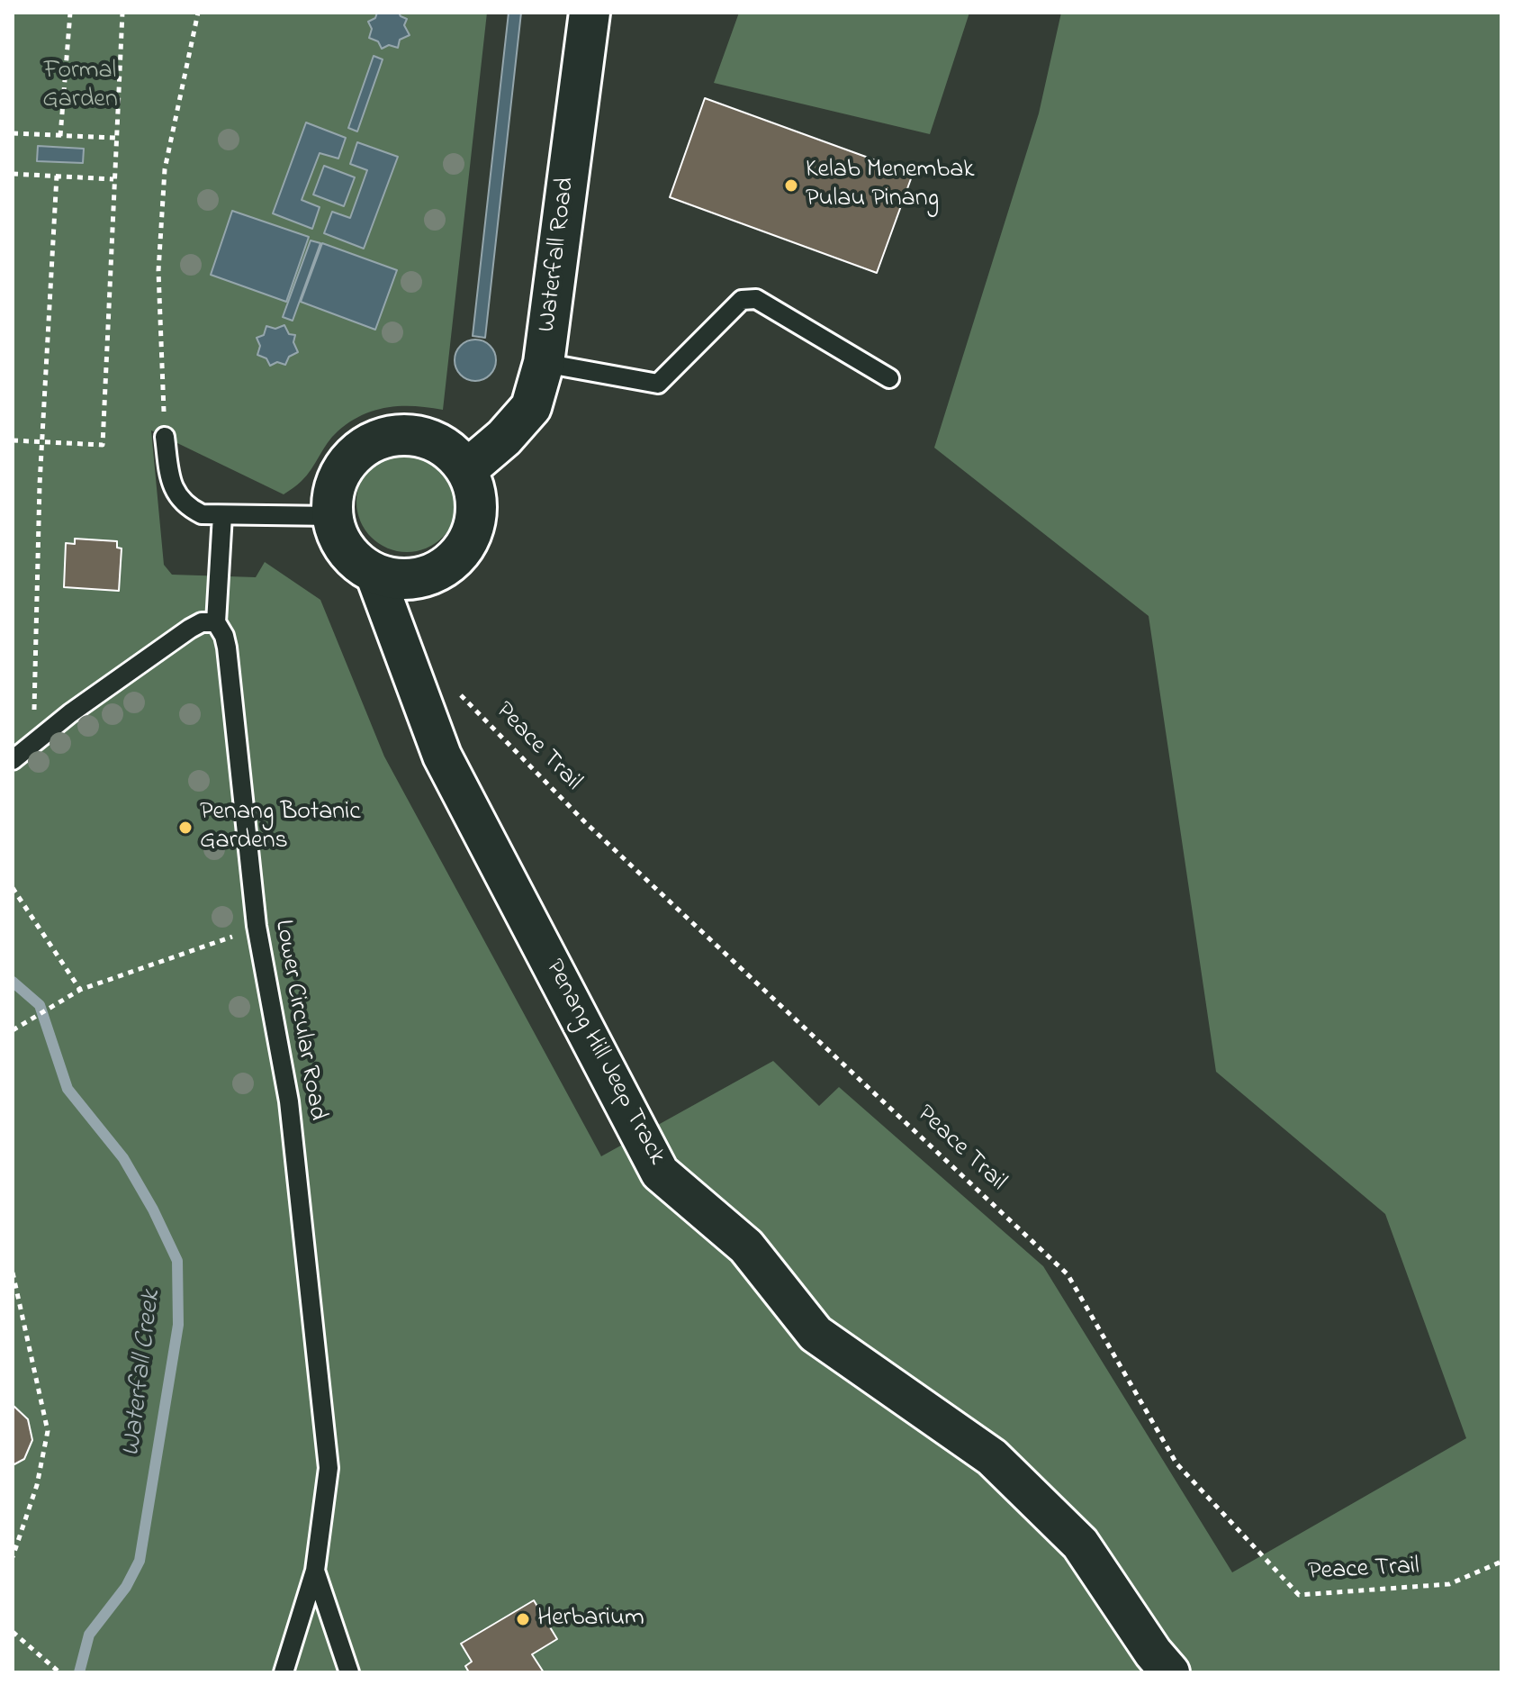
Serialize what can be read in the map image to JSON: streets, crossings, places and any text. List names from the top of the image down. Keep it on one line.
{"streets":{"street":["Waterfall Road","Penang Hill Jeep Track"],"lane":["Lower Circular Road"],"path":["Peace Trail"]},"crossings":[["Waterfall Road","Penang Hill Jeep Track"]],"water":["Waterfall Creek"],"parks":["Formal Garden"],"places":["Kelab Menembak Pulau Pinang","Penang Botanic Gardens","Herbarium"]}
